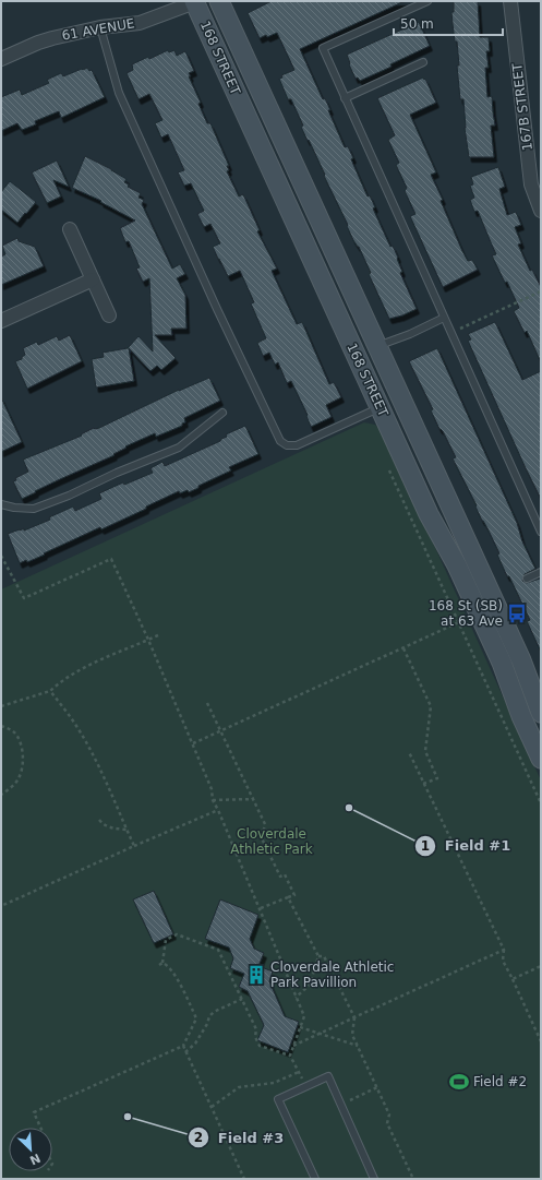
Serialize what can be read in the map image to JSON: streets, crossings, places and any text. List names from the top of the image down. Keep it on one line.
{"streets":{"main road":["168 STREET"],"street":["61 AVENUE","167B STREET"]},"crossings":[["61 AVENUE","168 STREET"]],"parks":["Cloverdale Athletic Park"],"places":{"bus stop":["168 St (SB) at 63 Ave"],"other":["Field #1","Field #3"],"building":["Cloverdale Athletic Park Pavillion"],"sports":["Field #2"]},"scale_bar":"50 m","north":"bottom right"}
